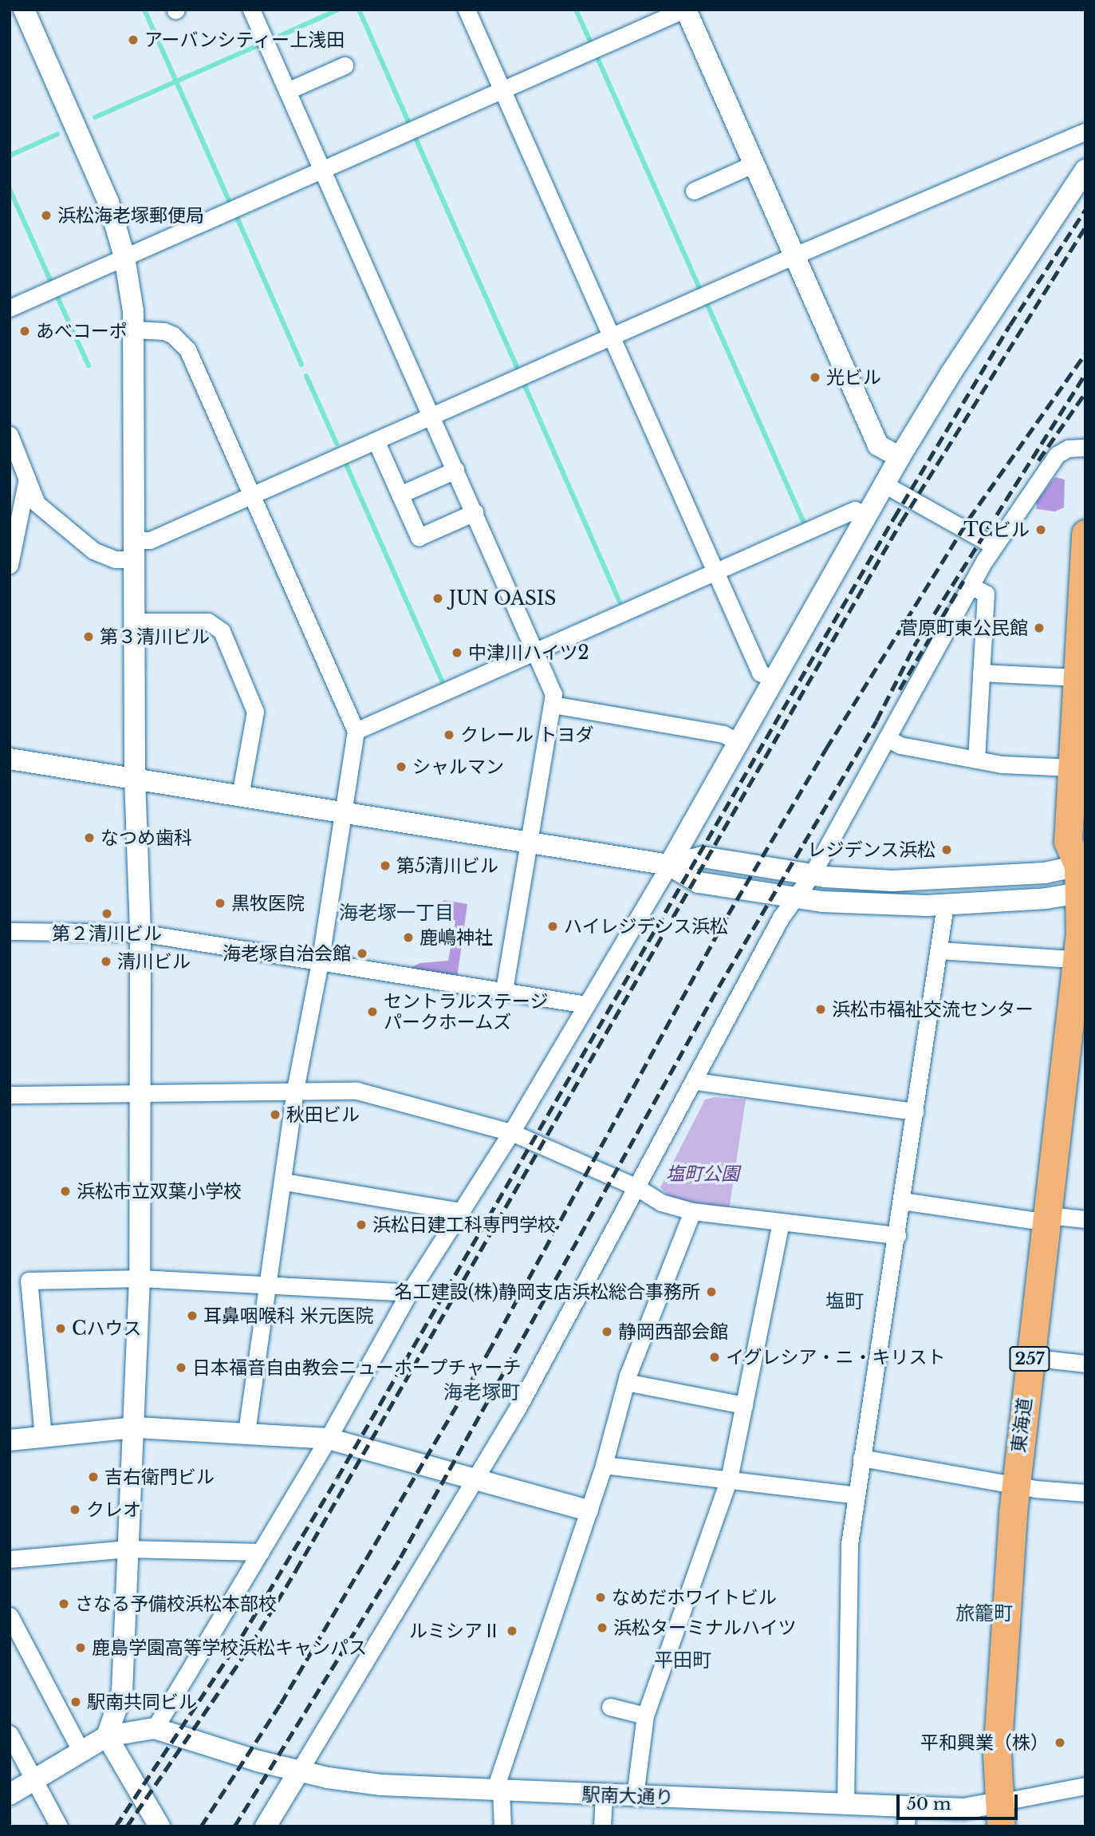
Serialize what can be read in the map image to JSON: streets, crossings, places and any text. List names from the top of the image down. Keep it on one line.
{"streets":{"highway":["257","東海道"],"street":["駅南大通り"]},"crossings":[["東海道","駅南大通り"]],"districts":["海老塚一丁目","塩町","海老塚町","旅籠町","平田町"],"parks":["塩町公園"],"places":["アーバンシティー上浅田","浜松海老塚郵便局","あべコーポ","光ビル","TCビル","JUN OASIS","菅原町東公民館","第３清川ビル","中津川ハイツ2","クレール トヨダ","シャルマン","なつめ歯科","レジデンス浜松","第5清川ビル","黒牧医院","第２清川ビル","ハイレジデンス浜松","鹿嶋神社","海老塚自治会館","清川ビル","浜松市福祉交流センター","セントラルステージ パークホームズ","秋田ビル","浜松市立双葉小学校","浜松日建工科専門学校","名工建設(株)静岡支店浜松総合事務所","耳鼻咽喉科 米元医院","Cハウス","静岡西部会館","イグレシア・ニ・キリスト","日本福音自由教会ニューホープチャーチ","吉右衛門ビル","クレオ","なめだホワイトビル","さなる予備校浜松本部校","浜松ターミナルハイツ","ルミシアⅡ","鹿島学園高等学校浜松キャンパス","駅南共同ビル","平和興業（株）"],"scale_bar":"50 m"}
